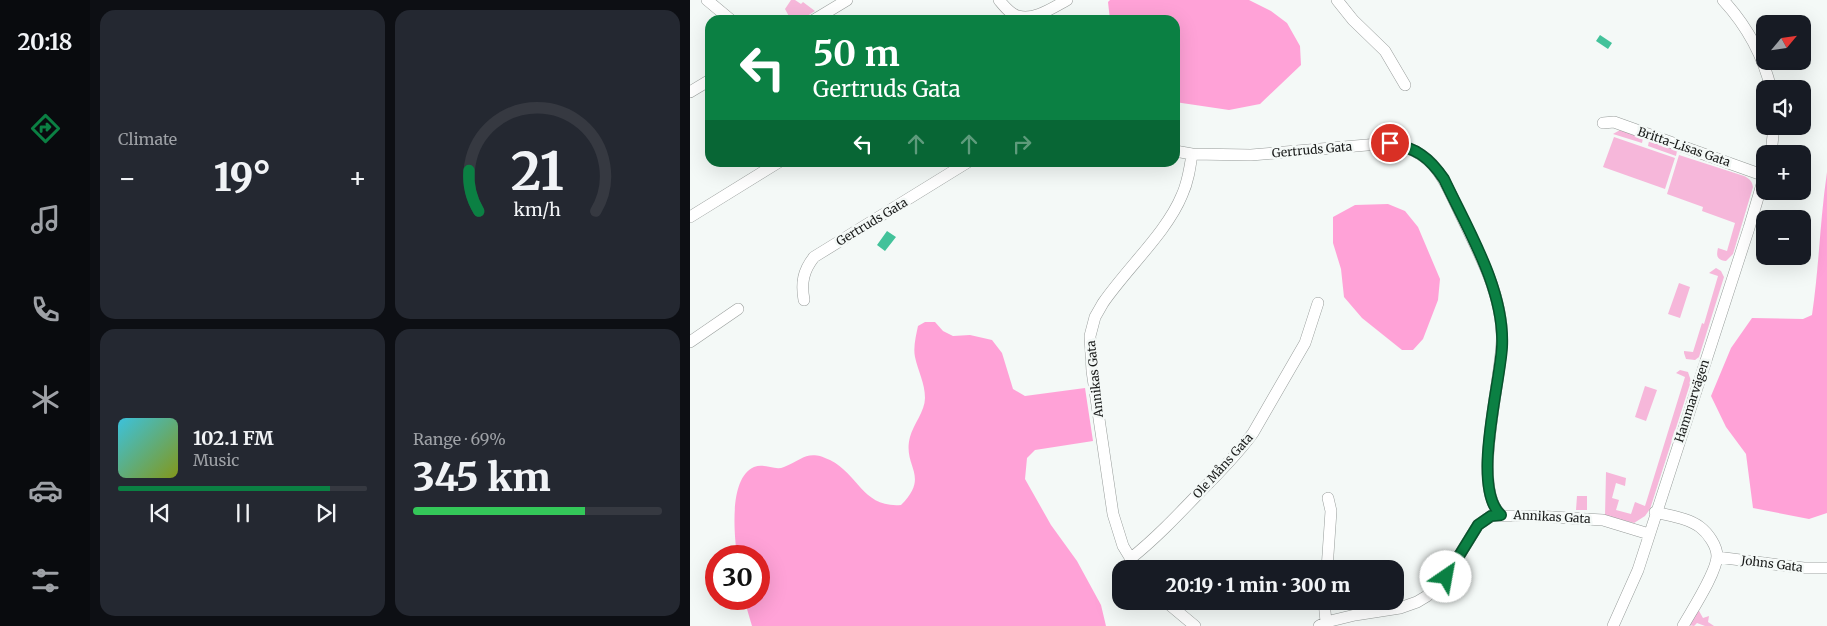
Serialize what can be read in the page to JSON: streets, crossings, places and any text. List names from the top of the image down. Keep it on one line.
{"streets":{"street":["Britta-Lisas Gata","Gertruds Gata","Annikas Gata","Hammarvägen","Ole Måns Gata","Johns Gata"]},"crossings":[["Gertruds Gata","Annikas Gata"],["Annikas Gata","Hammarvägen"],["Annikas Gata","Ole Måns Gata"]],"north":"top right","page":{"tabs":"20:18","tile":["Climate",["Range · 69%","345 km"]],"map_buttons":["+","−"],"turn":["50 m","Gertruds Gata"],"heat":["−","19°","+"],"song":["102.1 FM","Music"],"limit":"30","trip":"20:19 · 1 min · 300 m","gauge":["21","km/h"]}}
